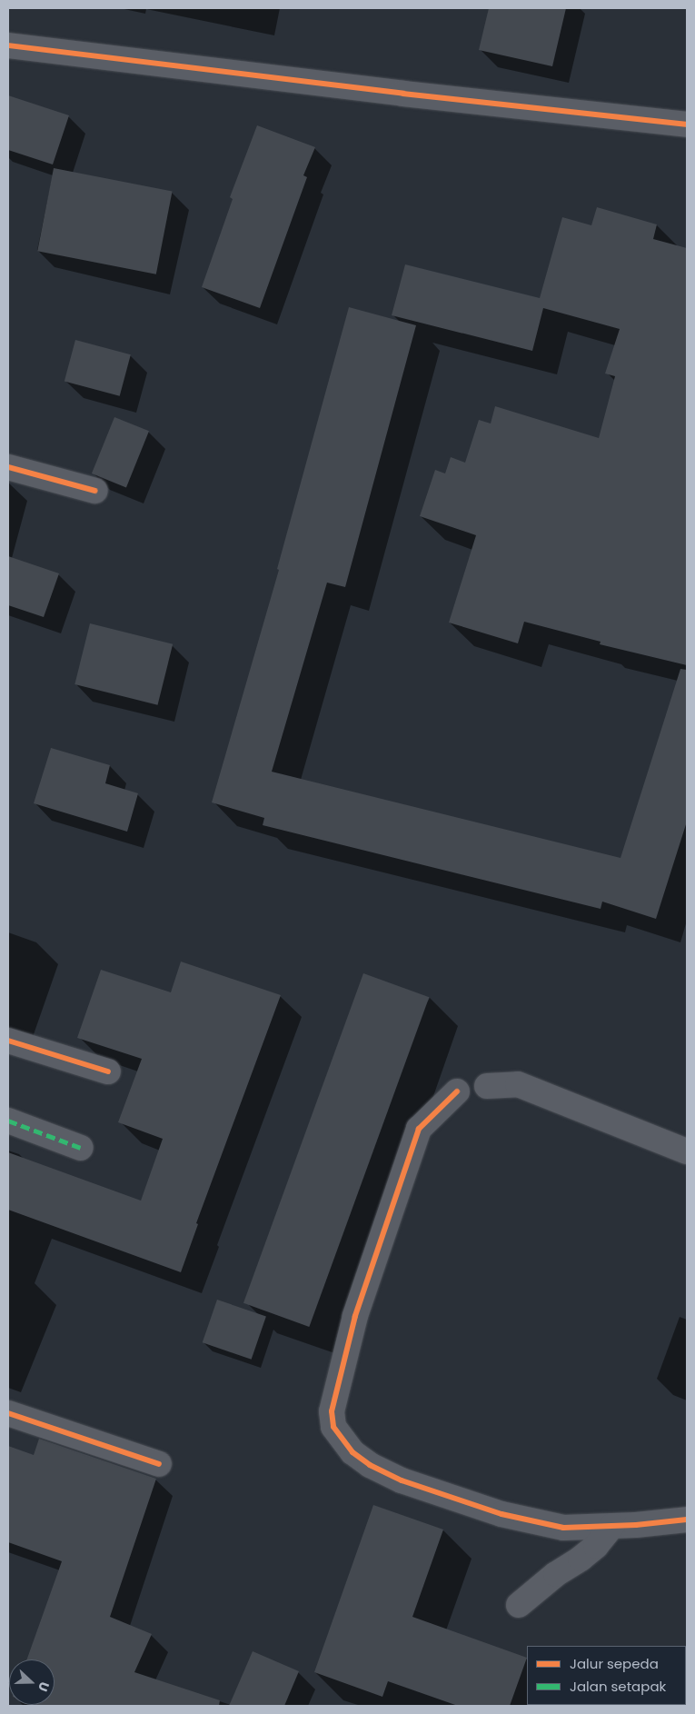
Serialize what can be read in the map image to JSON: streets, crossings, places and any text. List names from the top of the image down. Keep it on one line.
{"legend":["Jalur sepeda","Jalan setapak"],"north":"right"}
